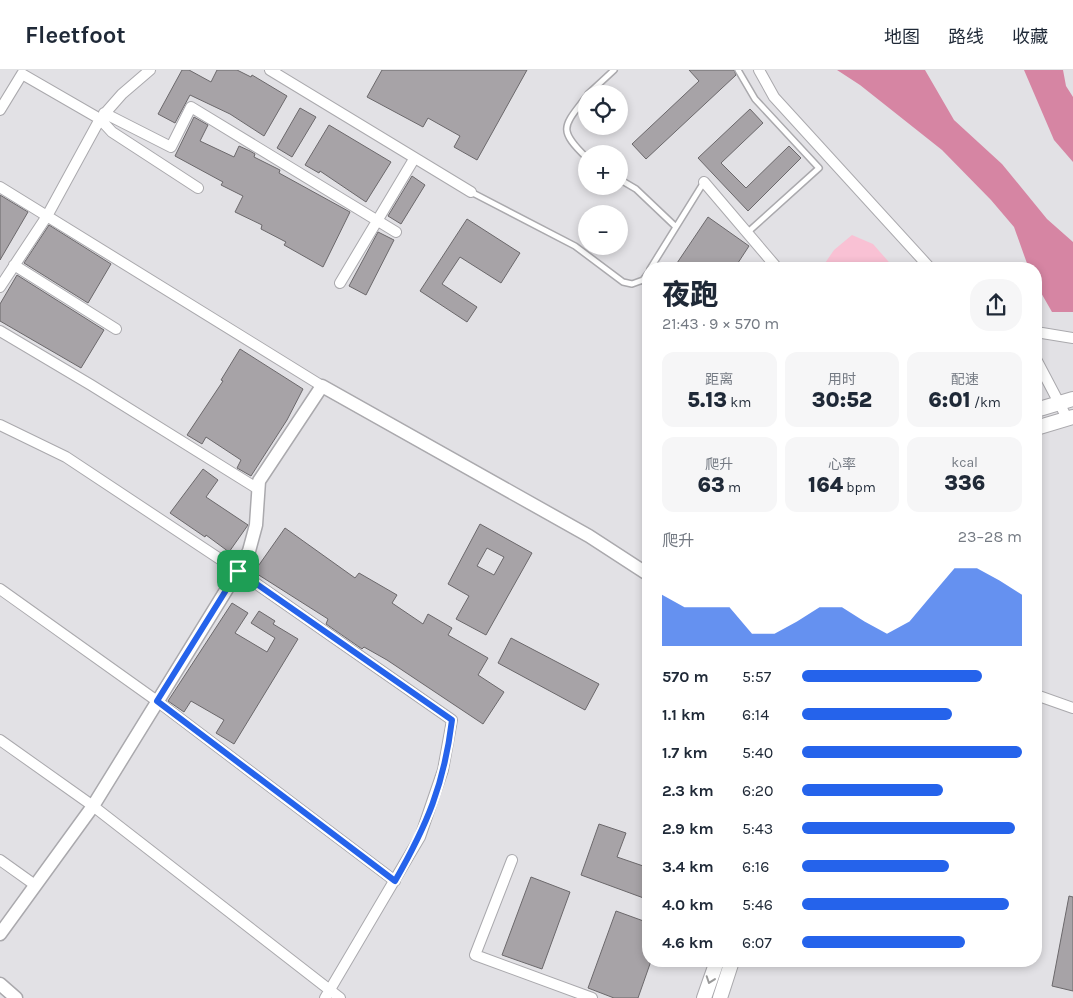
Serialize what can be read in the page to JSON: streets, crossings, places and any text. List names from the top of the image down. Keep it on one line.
{"page":{"header":"Fleetfoot","nav":["地图","路线","收藏"],"map_buttons":["+","−"],"heading":["夜跑","21:43 · 9 × 570 m"],"stats":[["距离","5.13 km"],["用时","30:52"],["配速","6:01 /km"],["爬升","63 m"],["心率","164 bpm"],["kcal","336"]],"chart":["爬升","23–28 m"],"list":[{"name":"570 m","note":"5:57"},{"name":"1.1 km","note":"6:14"},{"name":"1.7 km","note":"5:40"},{"name":"2.3 km","note":"6:20"},{"name":"2.9 km","note":"5:43"},{"name":"3.4 km","note":"6:16"},{"name":"4.0 km","note":"5:46"},{"name":"4.6 km","note":"6:07"}]}}
